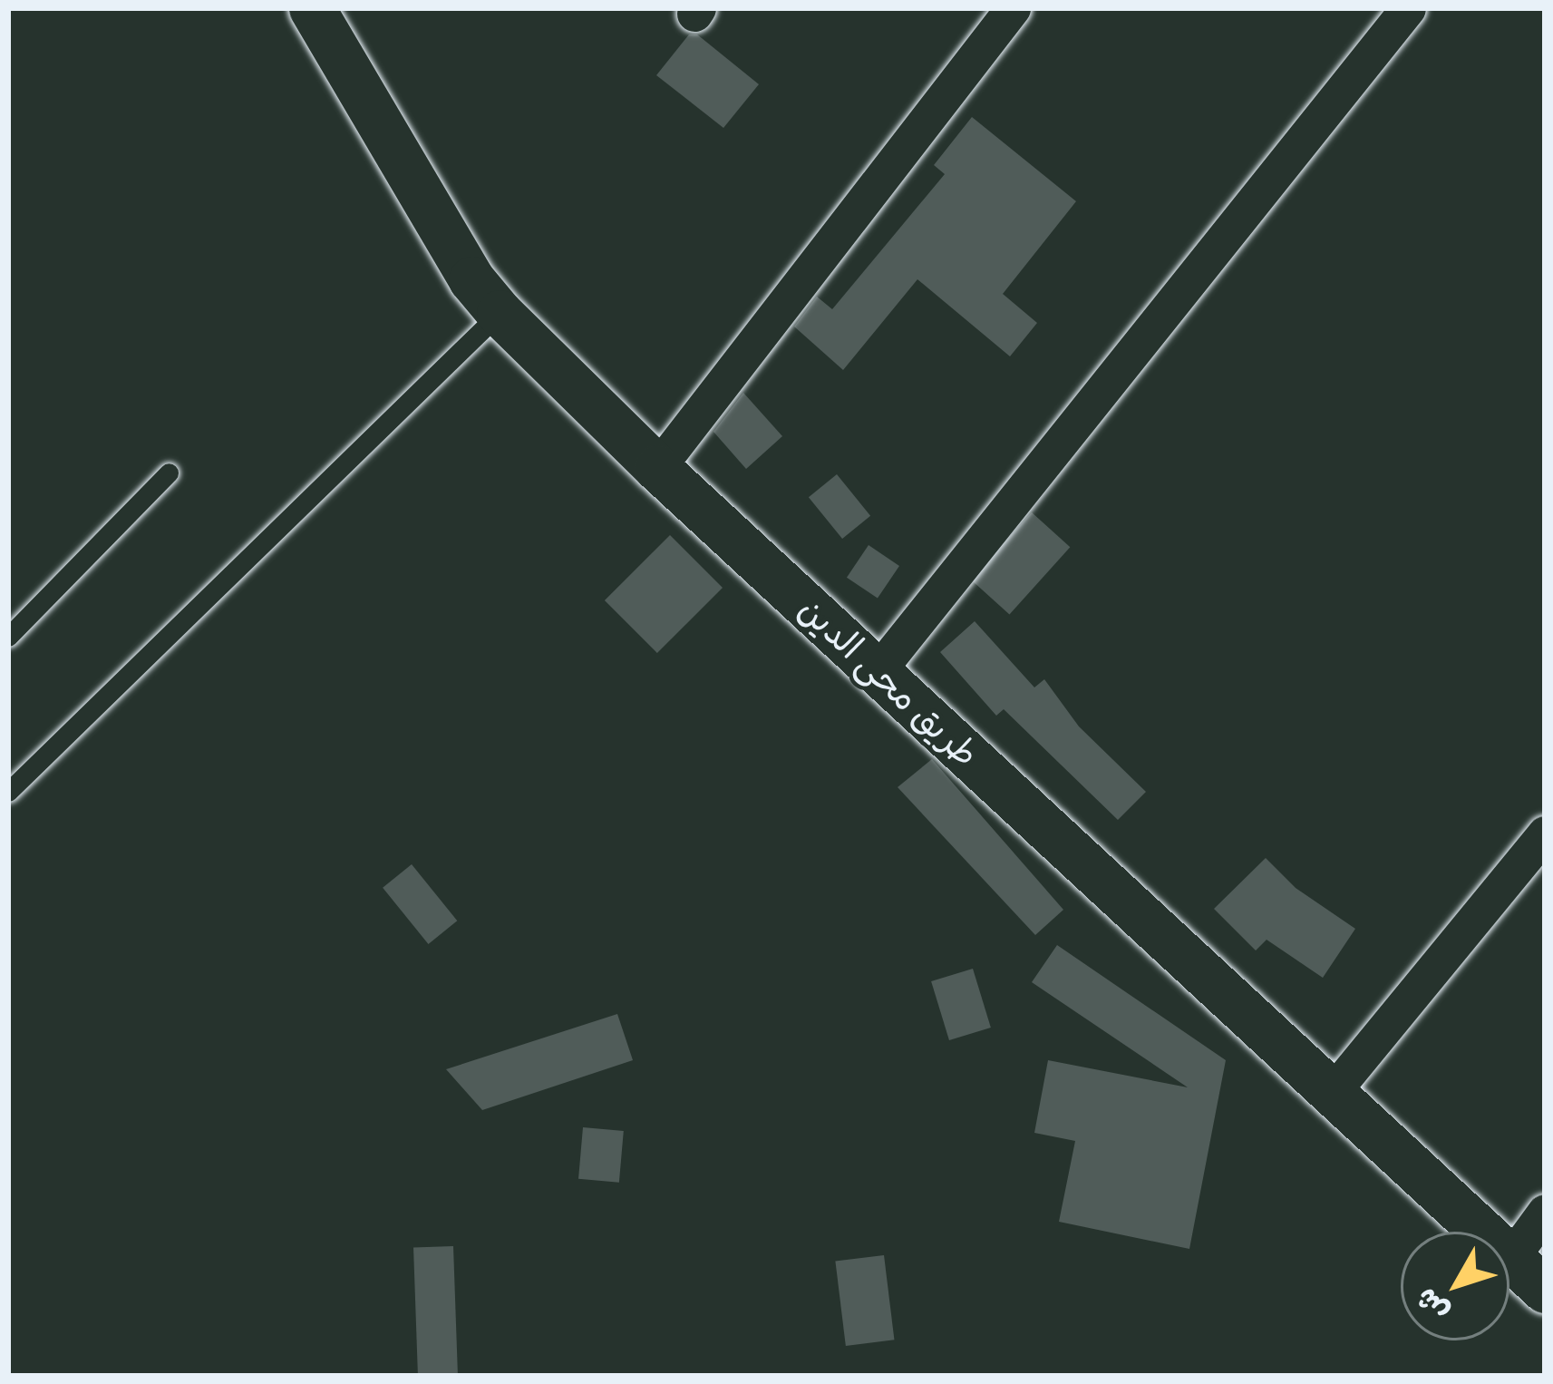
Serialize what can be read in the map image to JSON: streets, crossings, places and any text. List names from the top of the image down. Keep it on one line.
{"streets":{"street":["طريق محى الدين"]},"north":"bottom left"}
